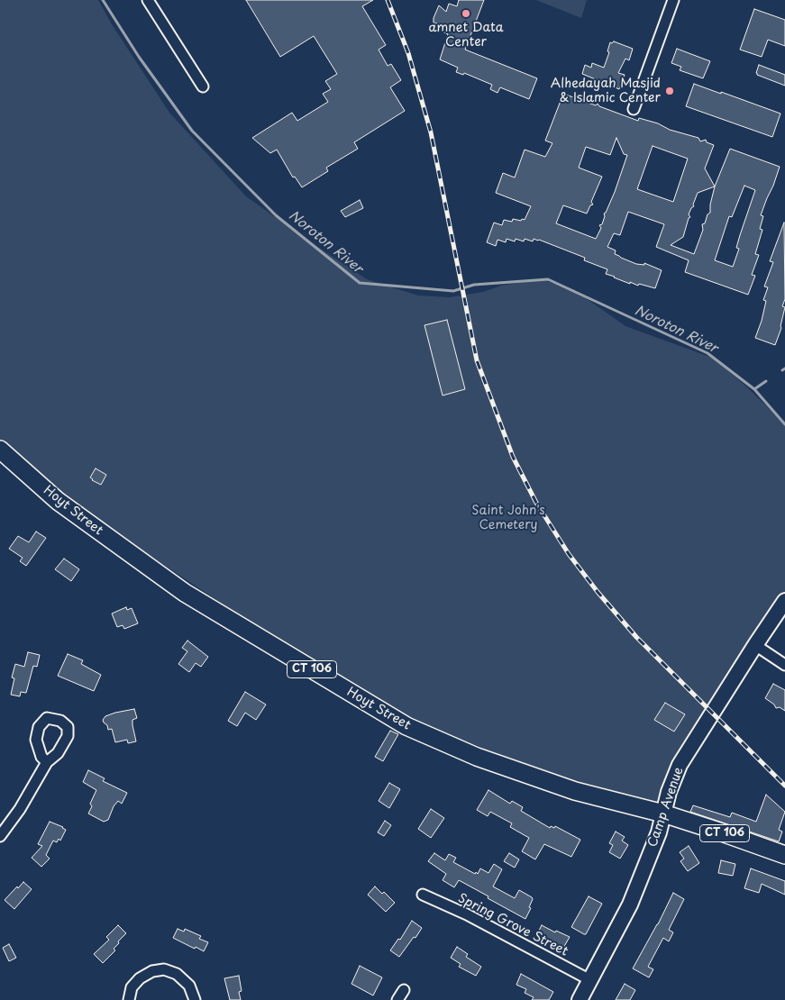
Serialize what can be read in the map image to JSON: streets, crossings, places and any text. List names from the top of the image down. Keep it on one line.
{"streets":{"main road":["Hoyt Street","CT 106"],"street":["Camp Avenue","Spring Grove Street"]},"crossings":[["Hoyt Street","Camp Avenue"],["Camp Avenue","Spring Grove Street"]],"water":["Noroton River"],"parks":["Saint John's Cemetery"],"places":["amnet Data Center","Alhedayah Masjid & Islamic Center"]}
